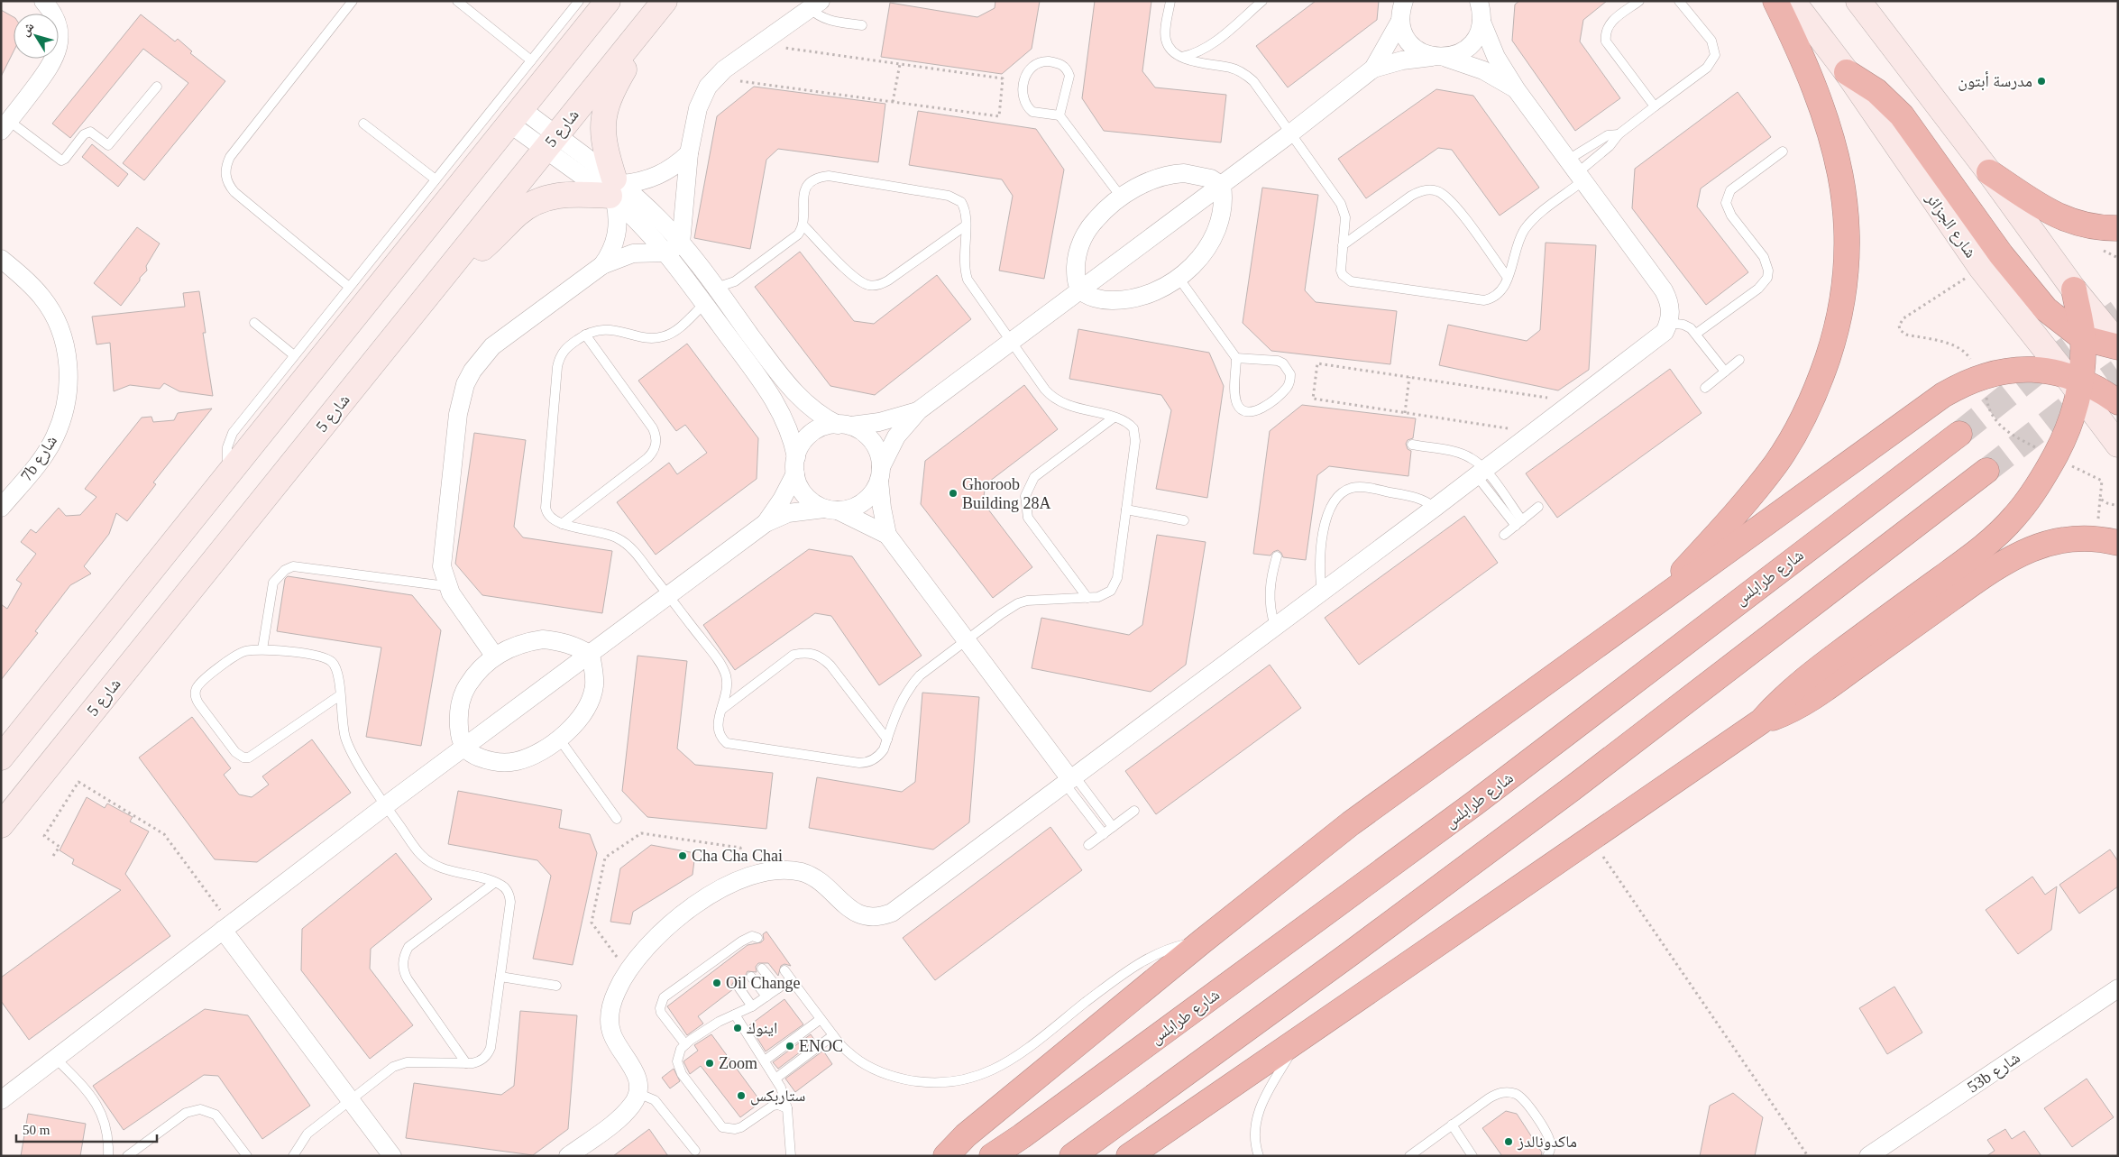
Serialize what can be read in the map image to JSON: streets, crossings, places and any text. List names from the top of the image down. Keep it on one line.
{"streets":{"highway":["شارع طرابلس"],"street":["شارع 5","شارع الجزائر","7b شارع","53b شارع"]},"places":["مدرسة أبتون","Ghoroob Building 28A","Cha Cha Chai","Oil Change","اينوك","ENOC","Zoom","ستاربكس","ماكدونالدز"],"scale_bar":"50 m","north":"top left"}
